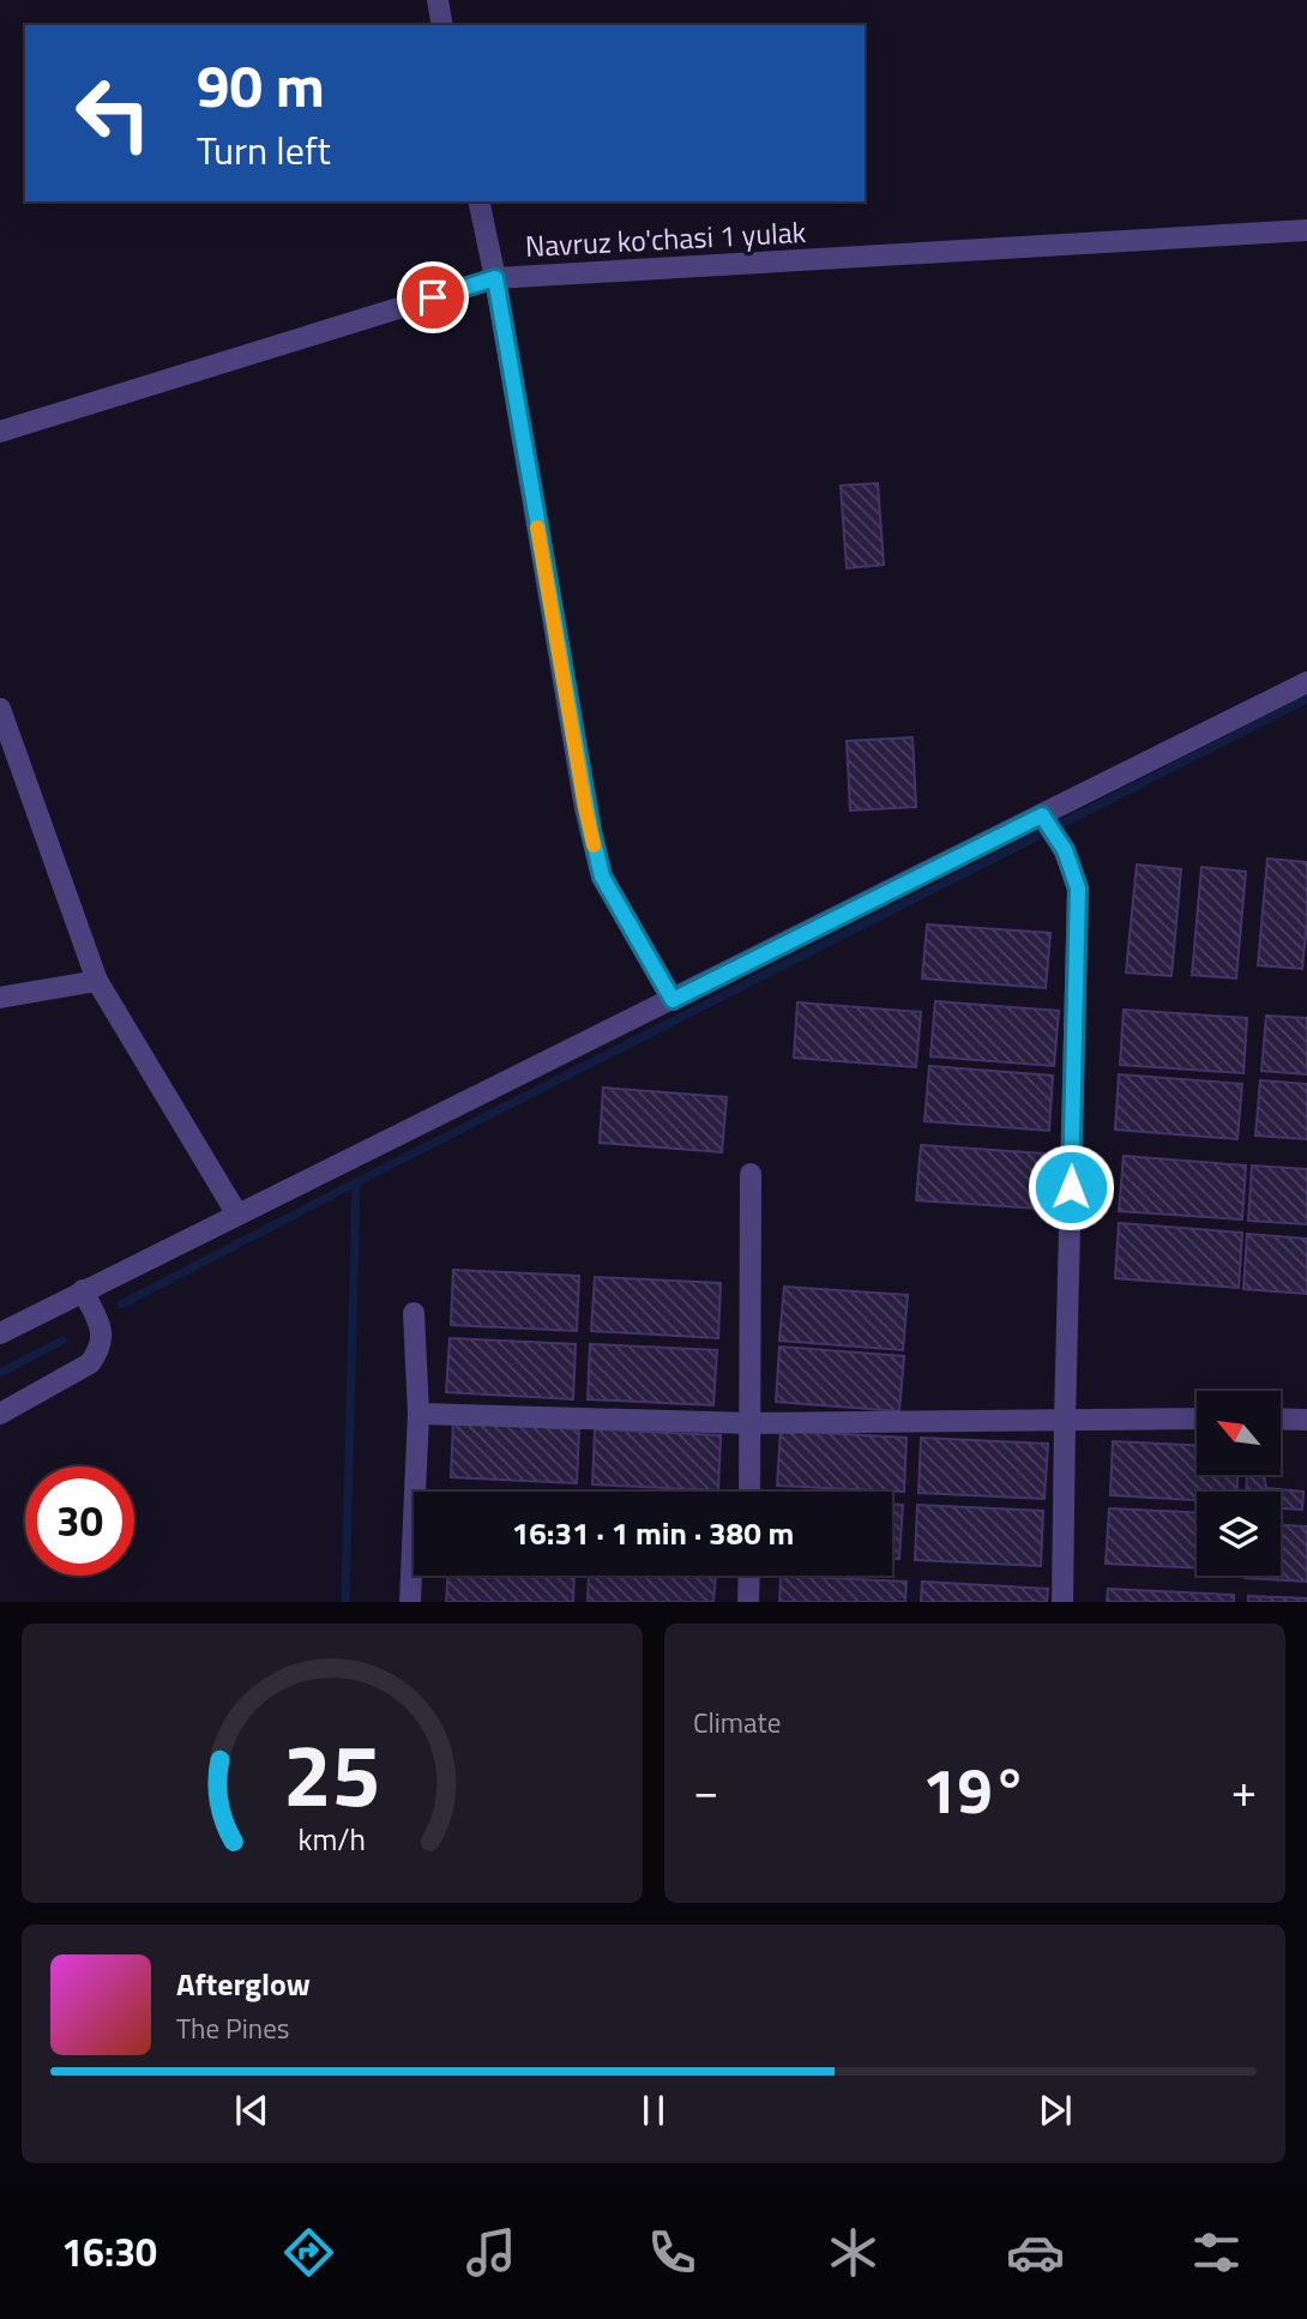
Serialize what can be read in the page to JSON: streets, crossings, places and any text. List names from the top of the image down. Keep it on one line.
{"streets":{"street":["Navruz ko'chasi 1 yulak"]},"north":"top left","page":{"turn":["90 m","Turn left"],"limit":"30","trip":"16:31 · 1 min · 380 m","tile":"Climate","heat":["−","19°","+"],"song":["Afterglow","The Pines"],"tabs":"16:30","gauge":["25","km/h"]}}
